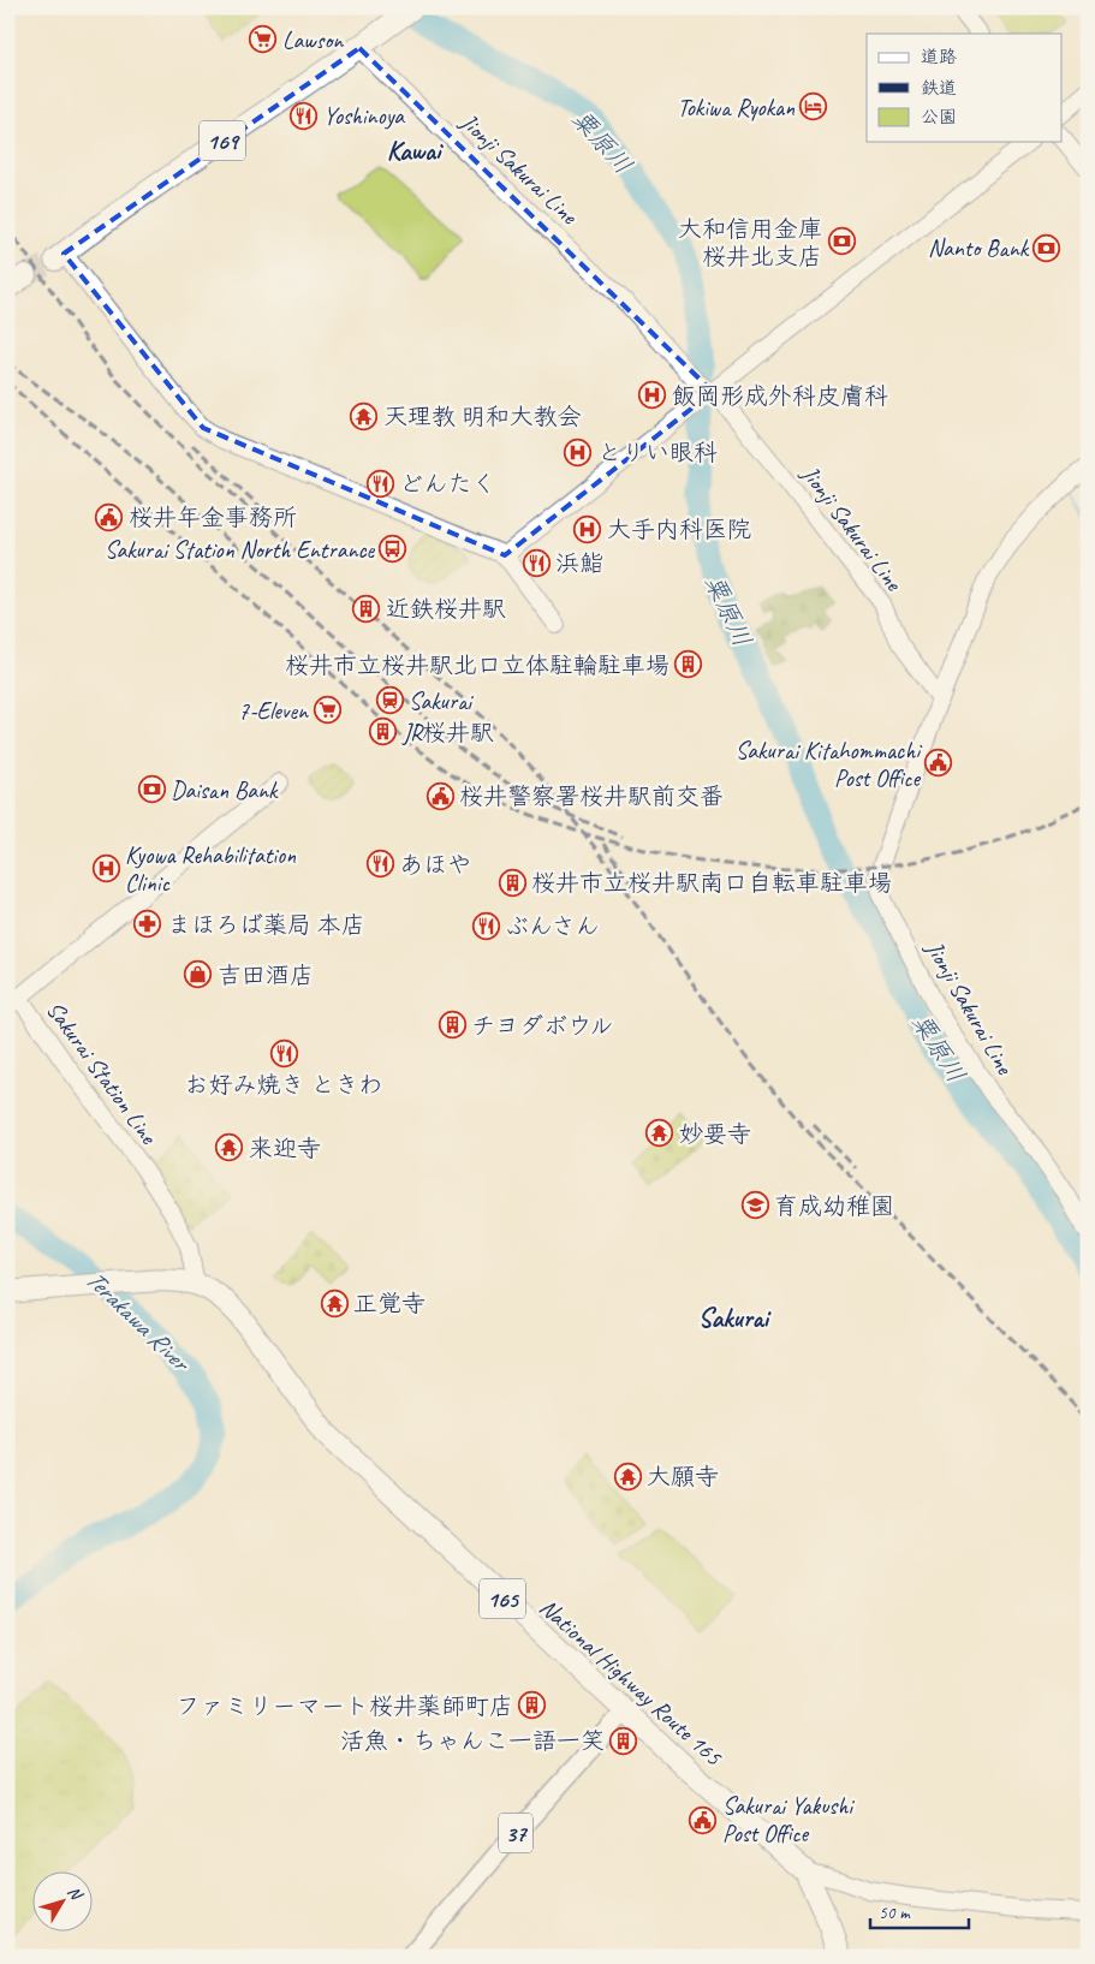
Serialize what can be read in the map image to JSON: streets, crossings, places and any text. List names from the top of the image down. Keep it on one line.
{"streets":{"highway":["169","165","National Highway Route 165"],"main road":["Jionji Sakurai Line","Sakurai Station Line","37"]},"crossings":[["169","Jionji Sakurai Line"],["Sakurai Station Line","National Highway Route 165"],["National Highway Route 165","37"]],"districts":["Kawai","Sakurai"],"water":["粟原川","Terakawa River"],"places":{"supermarket":["Lawson","7-Eleven"],"hotel":["Tokiwa Ryokan"],"restaurant":["Yoshinoya","どんたく","浜鮨","あほや","ぶんさん","お好み焼き ときわ"],"bank":["大和信用金庫 桜井北支店","Nanto Bank","Daisan Bank"],"hospital":["飯岡形成外科皮膚科","とりい眼科","大手内科医院","Kyowa Rehabilitation Clinic"],"temple":["天理教 明和大教会","妙要寺","来迎寺","正覚寺","大願寺"],"public building":["桜井年金事務所","Sakurai Kitahommachi Post Office","桜井警察署桜井駅前交番","Sakurai Yakushi Post Office"],"bus stop":["Sakurai Station North Entrance"],"building":["近鉄桜井駅","桜井市立桜井駅北口立体駐輪駐車場","JR桜井駅","桜井市立桜井駅南口自転車駐車場","チヨダボウル","ファミリーマート桜井薬師町店","活魚・ちゃんこ一語一笑"],"station":["Sakurai"],"pharmacy":["まほろば薬局 本店"],"shop":["吉田酒店"],"school or university":["育成幼稚園"]},"legend":["道路","鉄道","公園"],"scale_bar":"50 m","north":"top right"}
